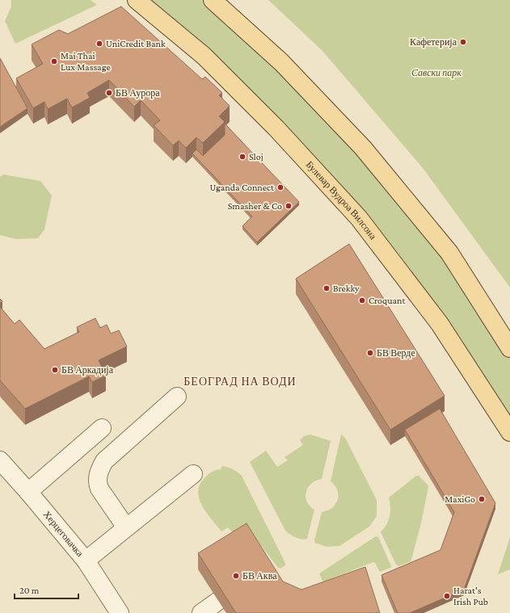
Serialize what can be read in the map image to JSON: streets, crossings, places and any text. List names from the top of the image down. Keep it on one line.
{"streets":{"main road":["Булевар Вудроа Вилсона"],"street":["Херцеговачка"]},"districts":["БЕОГРАД НА ВОДИ"],"parks":["Савски парк"],"places":["Кафетерија","UniCredit Bank","Mai Thai Lux Massage","БВ Аурора","Sloj","Uganda Connect","Smasher & Co","Brekky","Croquant","БВ Верде","БВ Аркадија","MaxiGo","БВ Аква","Harat's Irish Pub"],"scale_bar":"20 m"}
